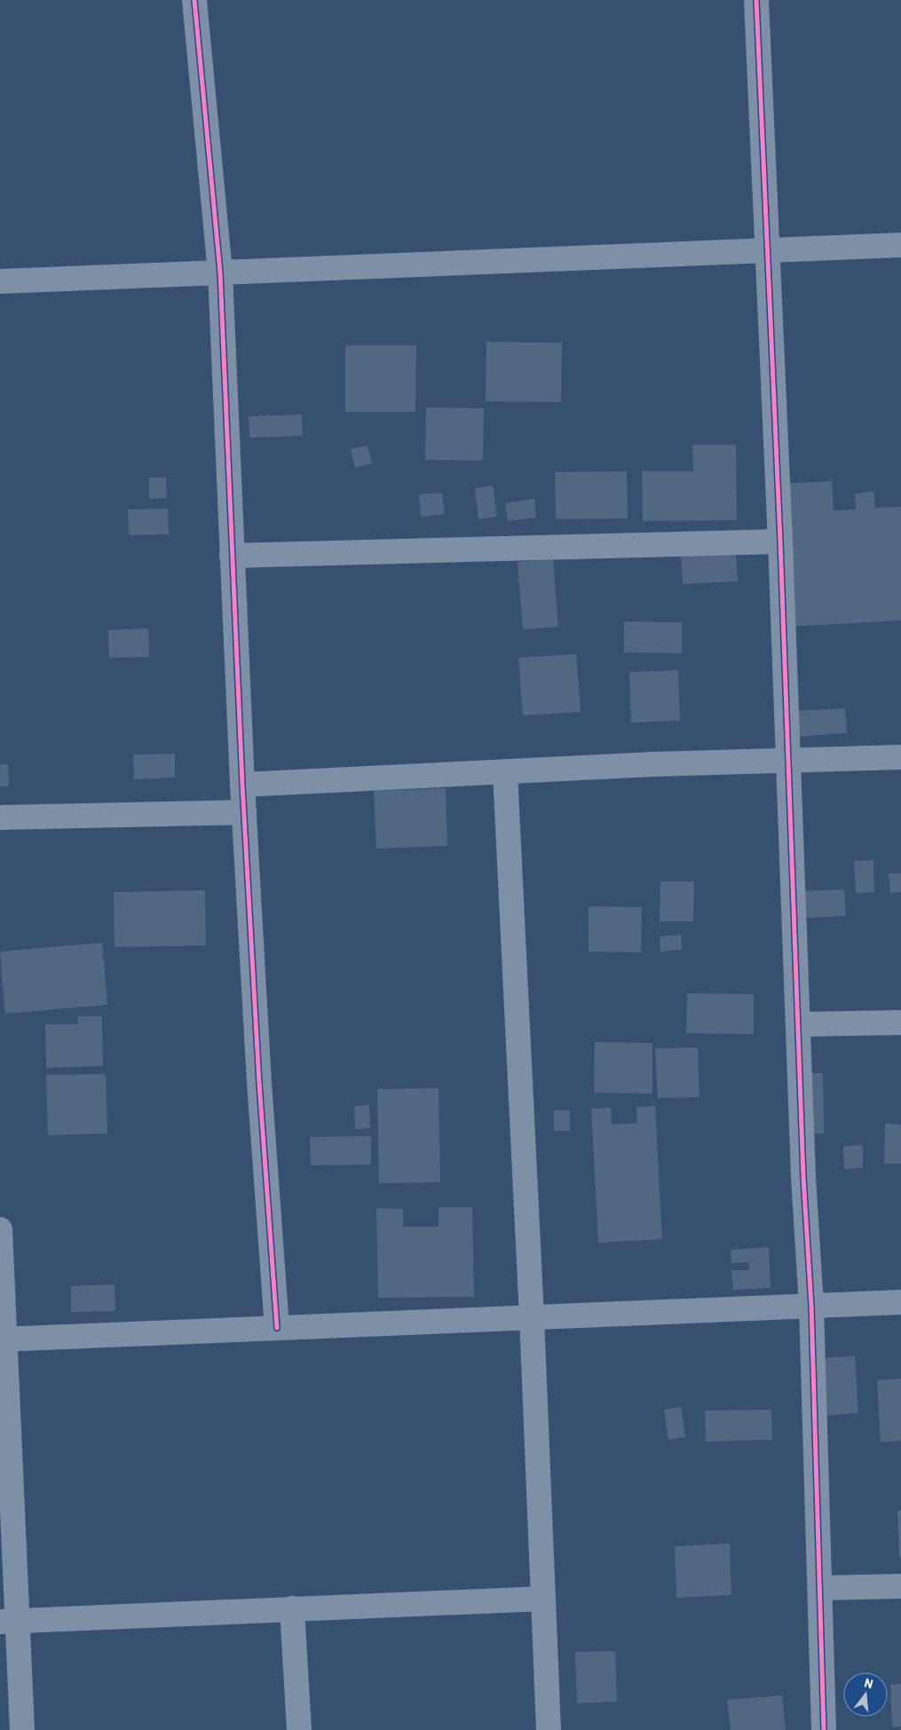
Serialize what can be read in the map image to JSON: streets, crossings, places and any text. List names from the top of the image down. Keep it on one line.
{"north":"top"}
